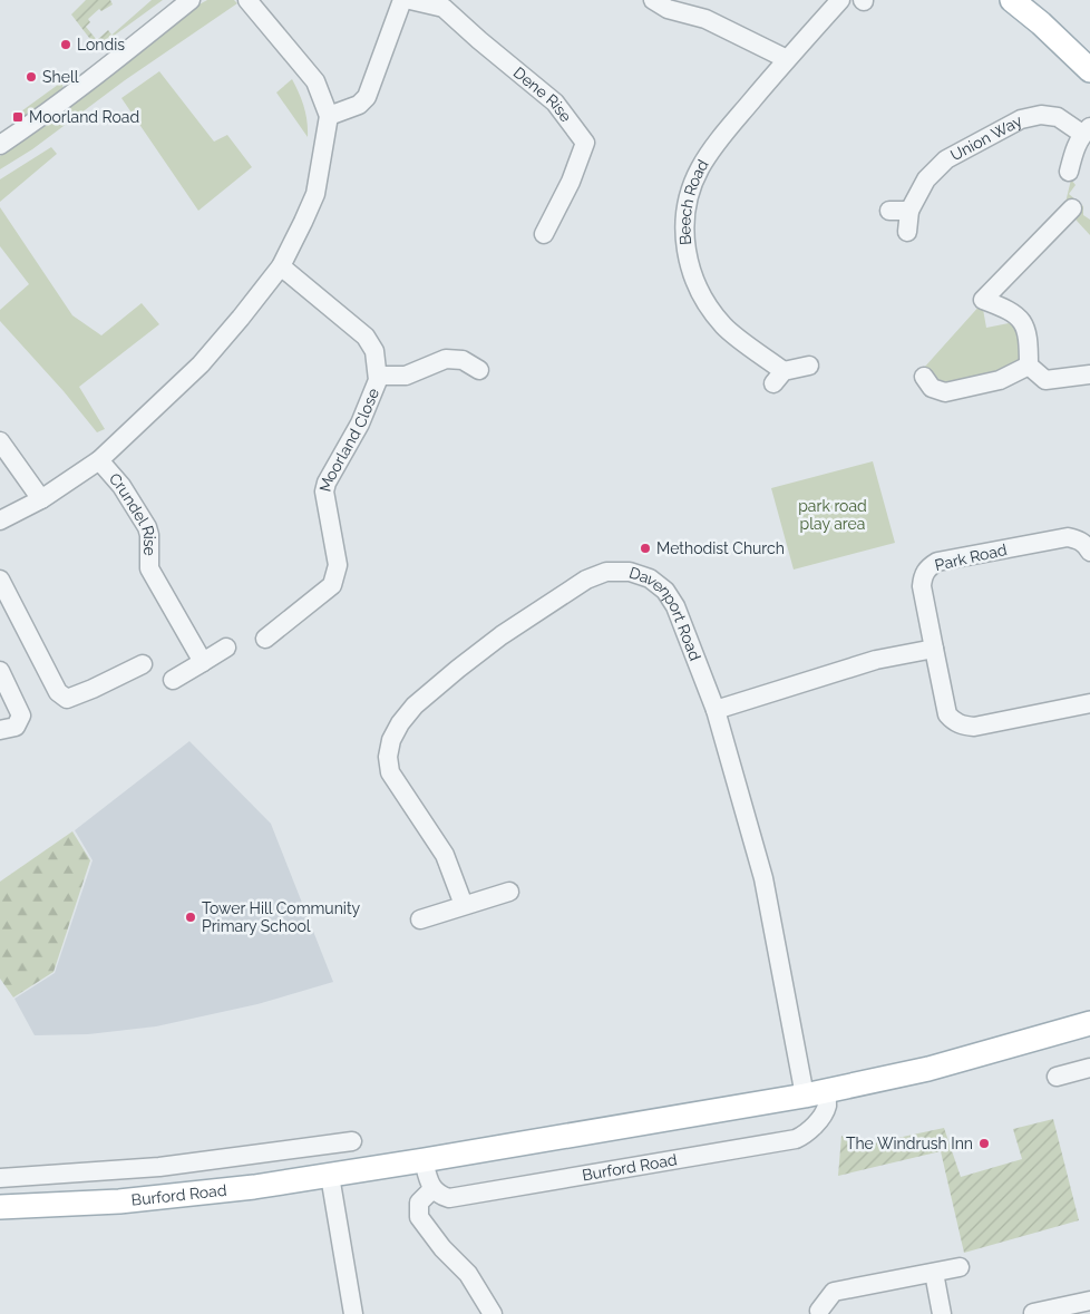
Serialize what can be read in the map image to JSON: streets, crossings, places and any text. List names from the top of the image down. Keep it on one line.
{"streets":{"main road":["Burford Road"],"street":["Dene Rise","Union Way","Beech Road","Moorland Close","Crundel Rise","Park Road","Davenport Road"]},"crossings":[["Davenport Road","Burford Road"]],"parks":["park road play area"],"places":{"other":["Londis","Shell","Methodist Church","Tower Hill Community Primary School","The Windrush Inn"],"transit":["Moorland Road"]}}
